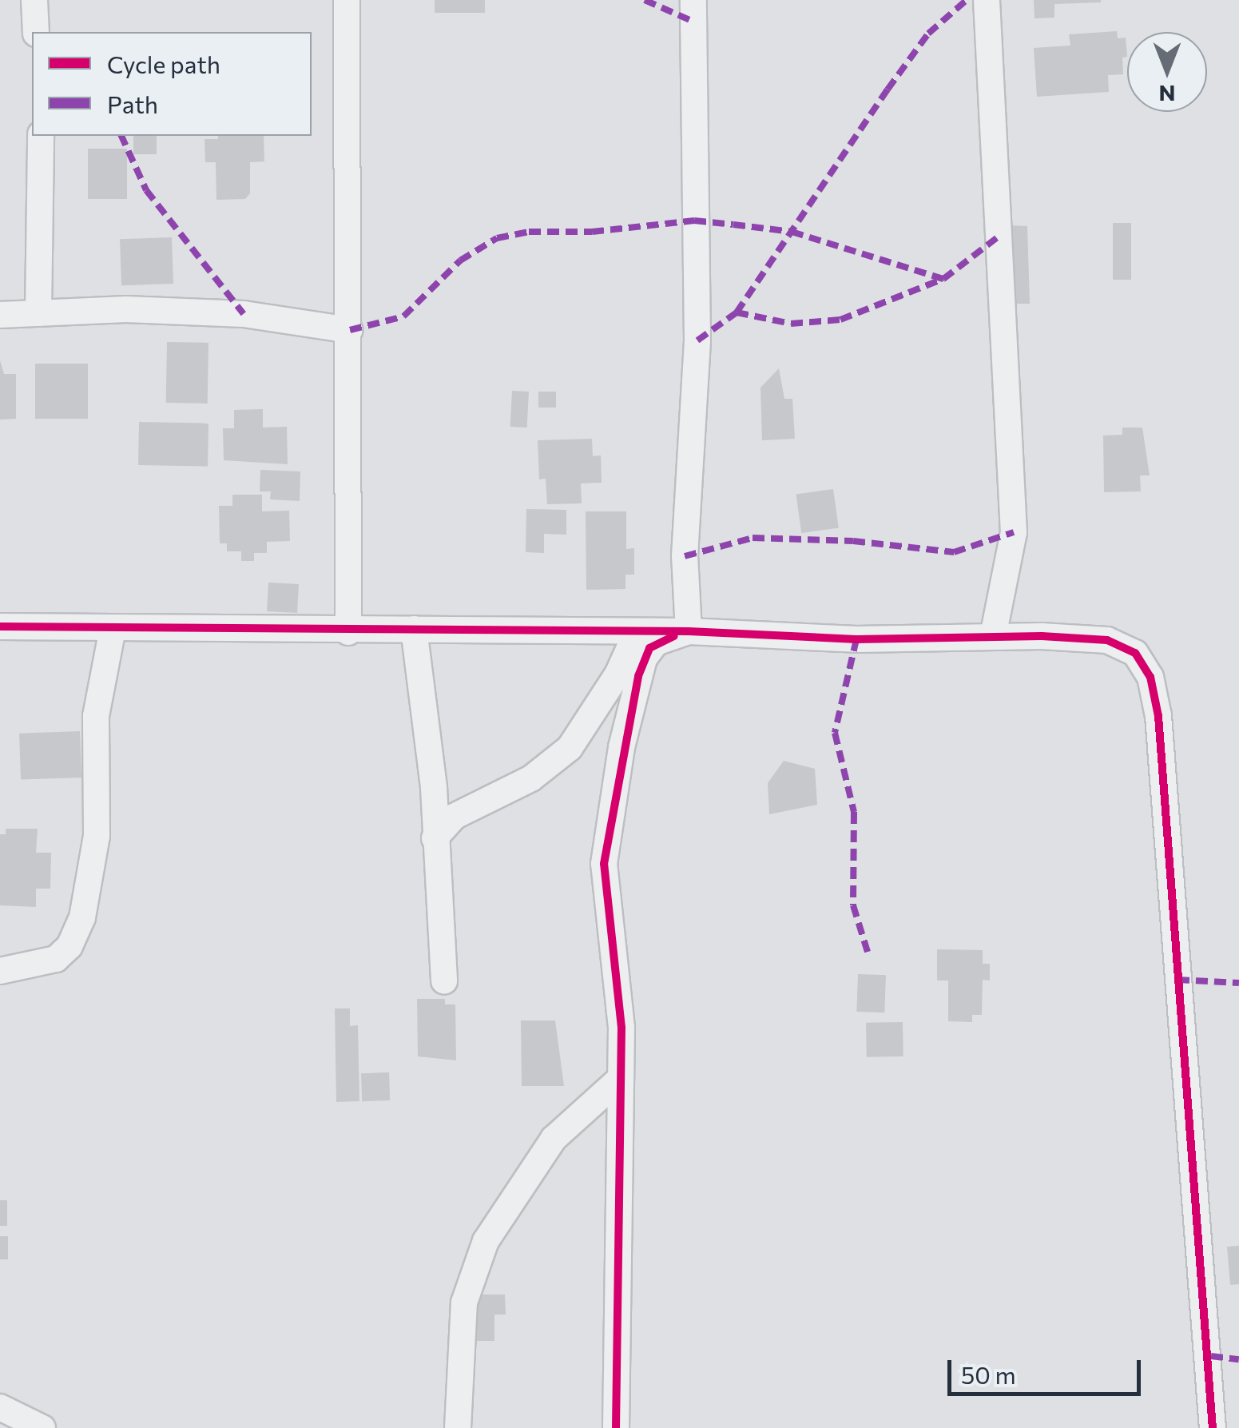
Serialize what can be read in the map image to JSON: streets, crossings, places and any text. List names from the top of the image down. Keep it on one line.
{"legend":["Cycle path","Path"],"scale_bar":"50 m","north":"bottom"}
